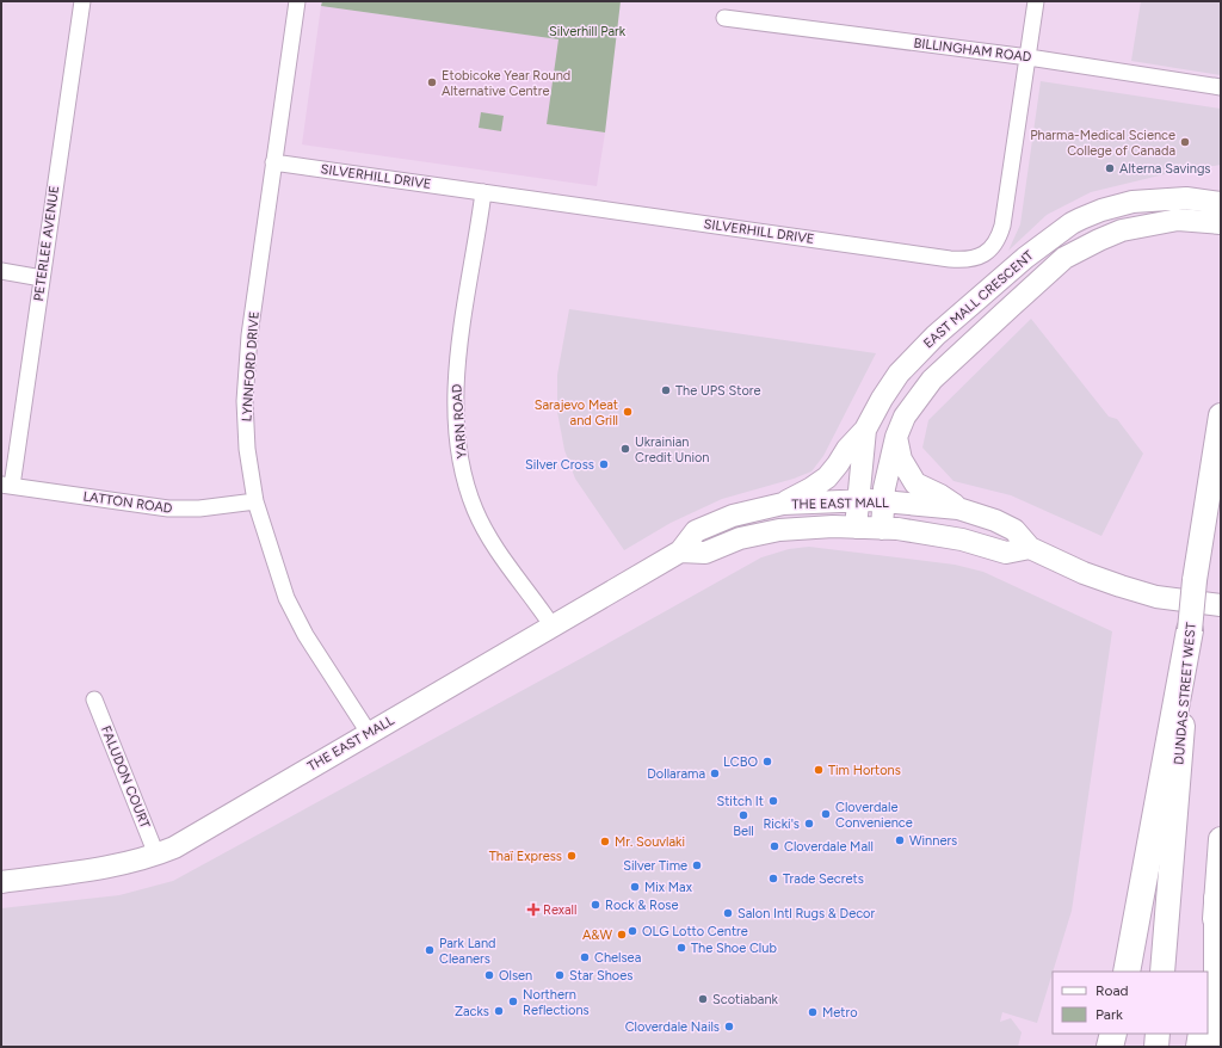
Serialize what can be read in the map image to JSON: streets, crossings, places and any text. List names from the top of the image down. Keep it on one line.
{"streets":{"main road":["EAST MALL CRESCENT","THE EAST MALL","DUNDAS STREET WEST"],"street":["BILLINGHAM ROAD","SILVERHILL DRIVE","PETERLEE AVENUE","LYNNFORD DRIVE","YARN ROAD","LATTON ROAD","FALUDON COURT"]},"crossings":[["BILLINGHAM ROAD","SILVERHILL DRIVE"],["SILVERHILL DRIVE","LYNNFORD DRIVE"],["SILVERHILL DRIVE","YARN ROAD"],["PETERLEE AVENUE","LATTON ROAD"],["EAST MALL CRESCENT","THE EAST MALL"],["LYNNFORD DRIVE","LATTON ROAD"],["LYNNFORD DRIVE","THE EAST MALL"],["YARN ROAD","THE EAST MALL"],["THE EAST MALL","FALUDON COURT"]],"parks":["Silverhill Park"],"places":{"other":["Etobicoke Year Round Alternative Centre","Pharma-Medical Science College of Canada","Alterna Savings","The UPS Store","Sarajevo Meat and Grill","Ukrainian Credit Union","Silver Cross","LCBO","Tim Hortons","Dollarama","Stitch It","Cloverdale Convenience","Bell","Ricki's","Winners","Mr. Souvlaki","Cloverdale Mall","Thaï Express","Silver Time","Trade Secrets","Mix Max","Rock & Rose","Salon Intl Rugs & Decor","OLG Lotto Centre","A&W","The Shoe Club","Park Land Cleaners","Chelsea","Olsen","Star Shoes","Scotiabank","Northern Reflections","Zacks","Metro","Cloverdale Nails"],"health":["Rexall"]},"legend":["Road","Park"]}
